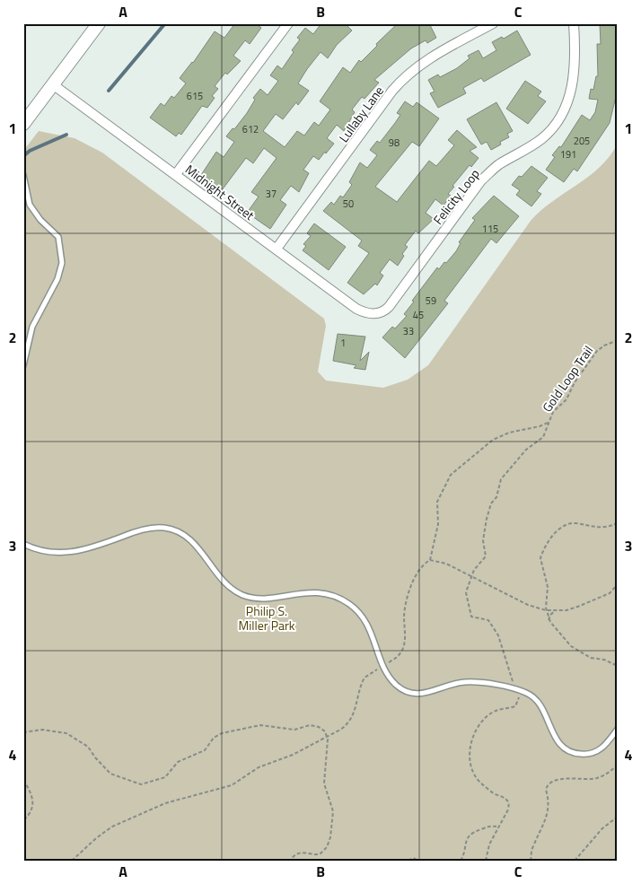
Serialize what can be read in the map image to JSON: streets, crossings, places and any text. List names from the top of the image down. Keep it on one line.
{"streets":{"street":["Lullaby Lane","Midnight Street","Felicity Loop"],"path":["Gold Loop Trail"]},"crossings":[["Lullaby Lane","Midnight Street"],["Midnight Street","Felicity Loop"]],"parks":["Philip S. Miller Park"],"house_numbers":["615","612","205","98","191","37","50","115","59","45","33","1"],"grid":{"columns":["A","B","C"],"rows":["1","2","3","4"]}}
